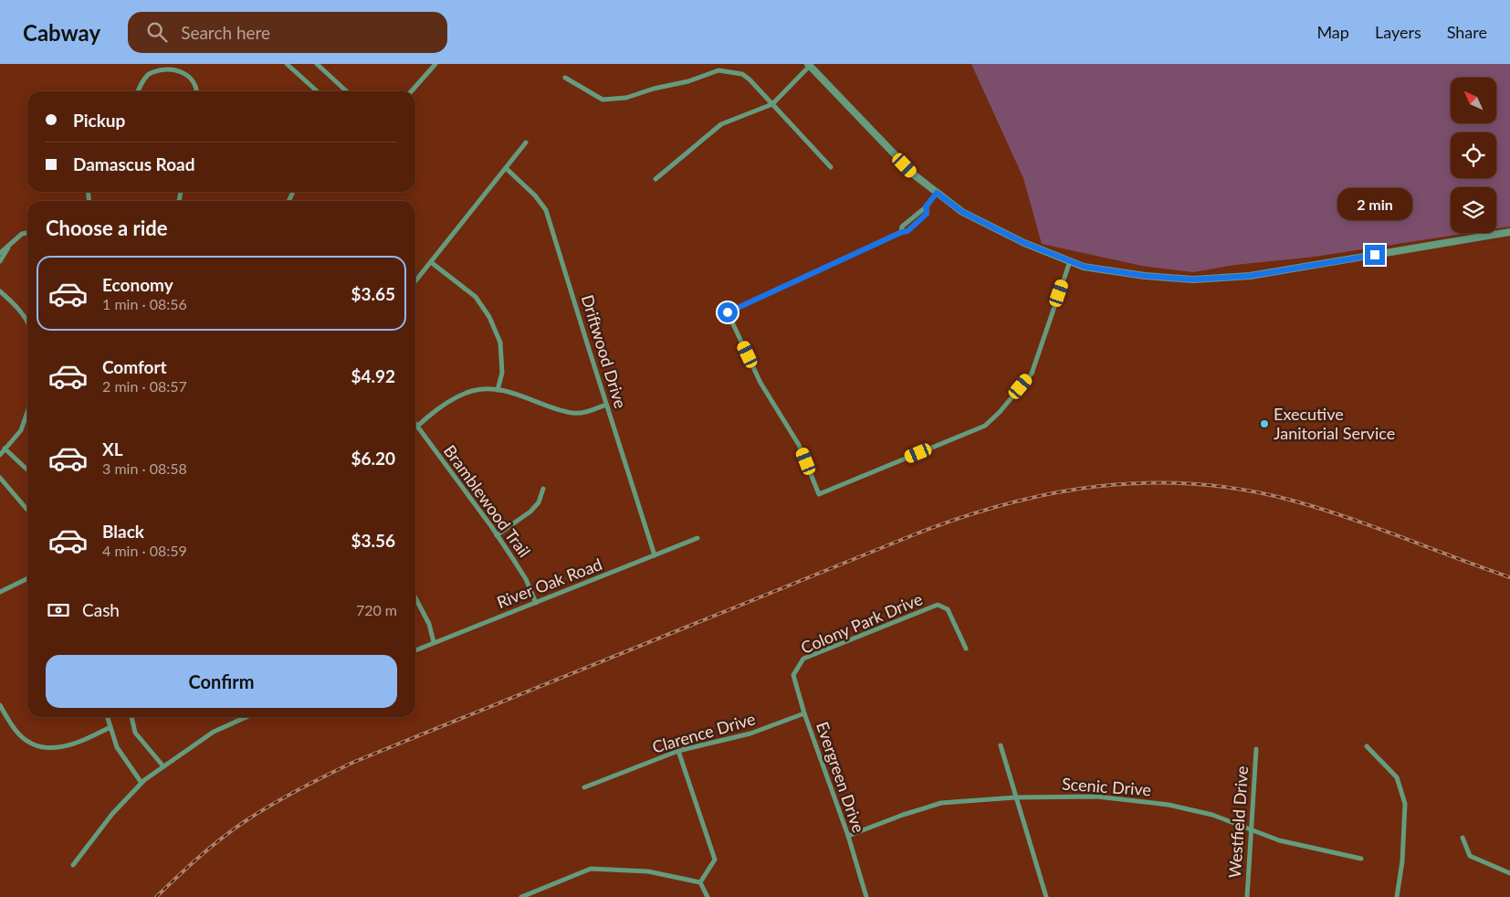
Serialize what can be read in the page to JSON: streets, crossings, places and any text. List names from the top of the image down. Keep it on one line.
{"streets":{"street":["Driftwood Drive","Bramblewood Trail","River Oak Road","Colony Park Drive","Clarence Drive","Evergreen Drive","Scenic Drive","Westfield Drive"]},"crossings":[["Driftwood Drive","River Oak Road"],["Bramblewood Trail","River Oak Road"],["Colony Park Drive","Evergreen Drive"],["Clarence Drive","Evergreen Drive"],["Evergreen Drive","Scenic Drive"],["Scenic Drive","Westfield Drive"]],"places":["Executive Janitorial Service"],"north":"top left","page":{"header":"Cabway","search":"Search here","nav":["Map","Layers","Share"],"banner":["Pickup","Damascus Road"],"bubble":"2 min","heading":"Choose a ride","list":[{"name":"Economy","note":"1 min · 08:56","value":"$3.65"},{"name":"Comfort","note":"2 min · 08:57","value":"$4.92"},{"name":"XL","note":"3 min · 08:58","value":"$6.20"},{"name":"Black","note":"4 min · 08:59","value":"$3.56"}],"pay":["Cash","720 m"],"buttons":"Confirm"}}
